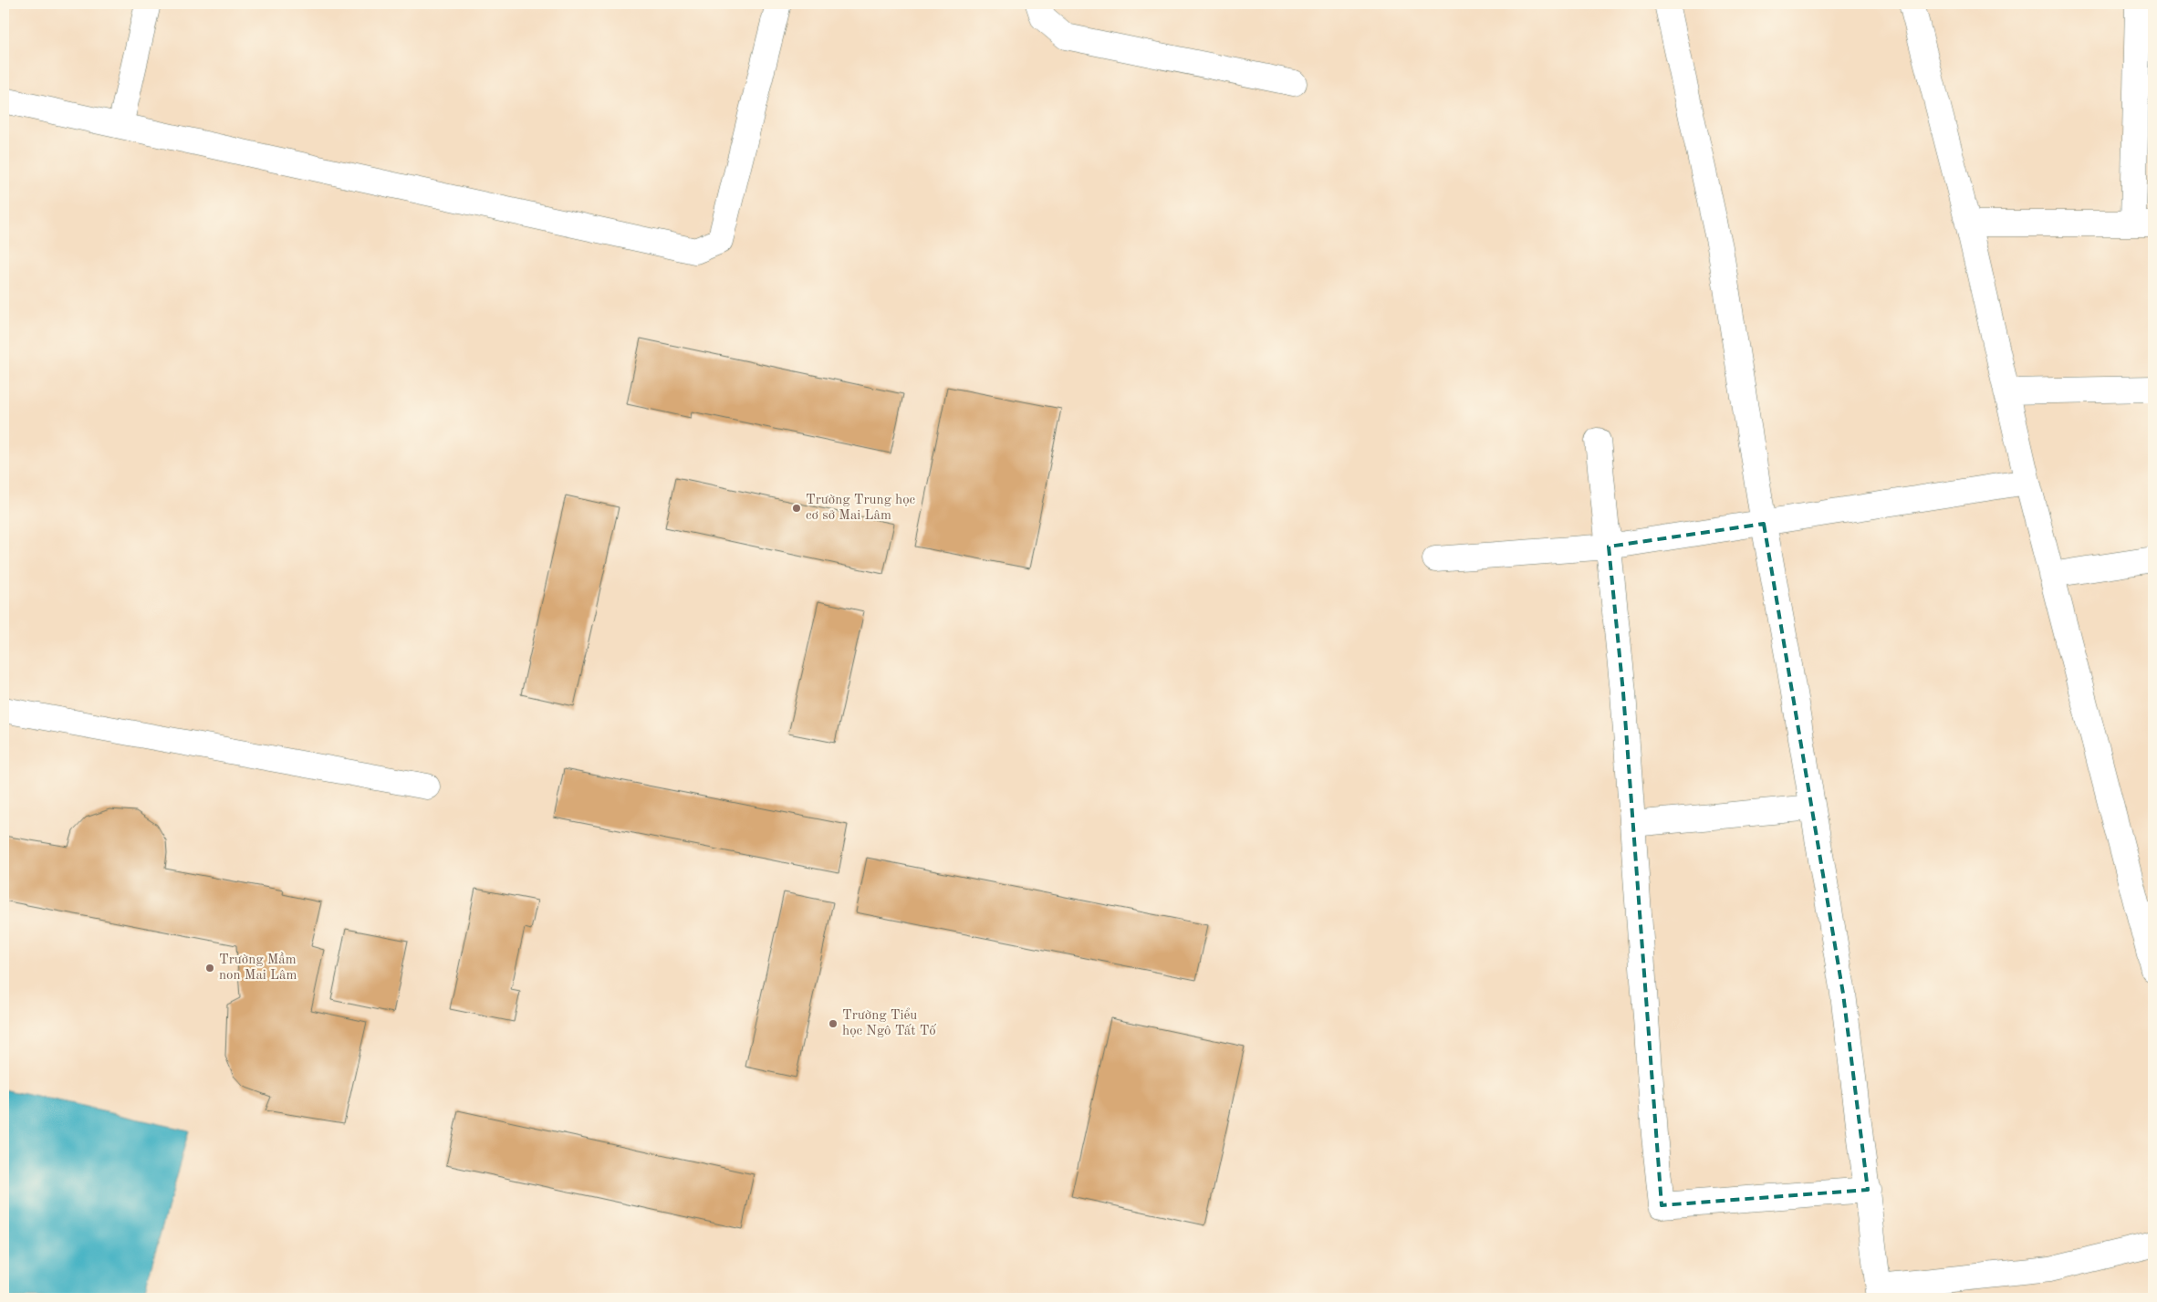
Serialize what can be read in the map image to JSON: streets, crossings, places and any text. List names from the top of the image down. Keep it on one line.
{"places":["Trường Trung học cơ sở Mai Lâm","Trường Mầm non Mai Lâm","Trường Tiểu học Ngô Tất Tố"]}
